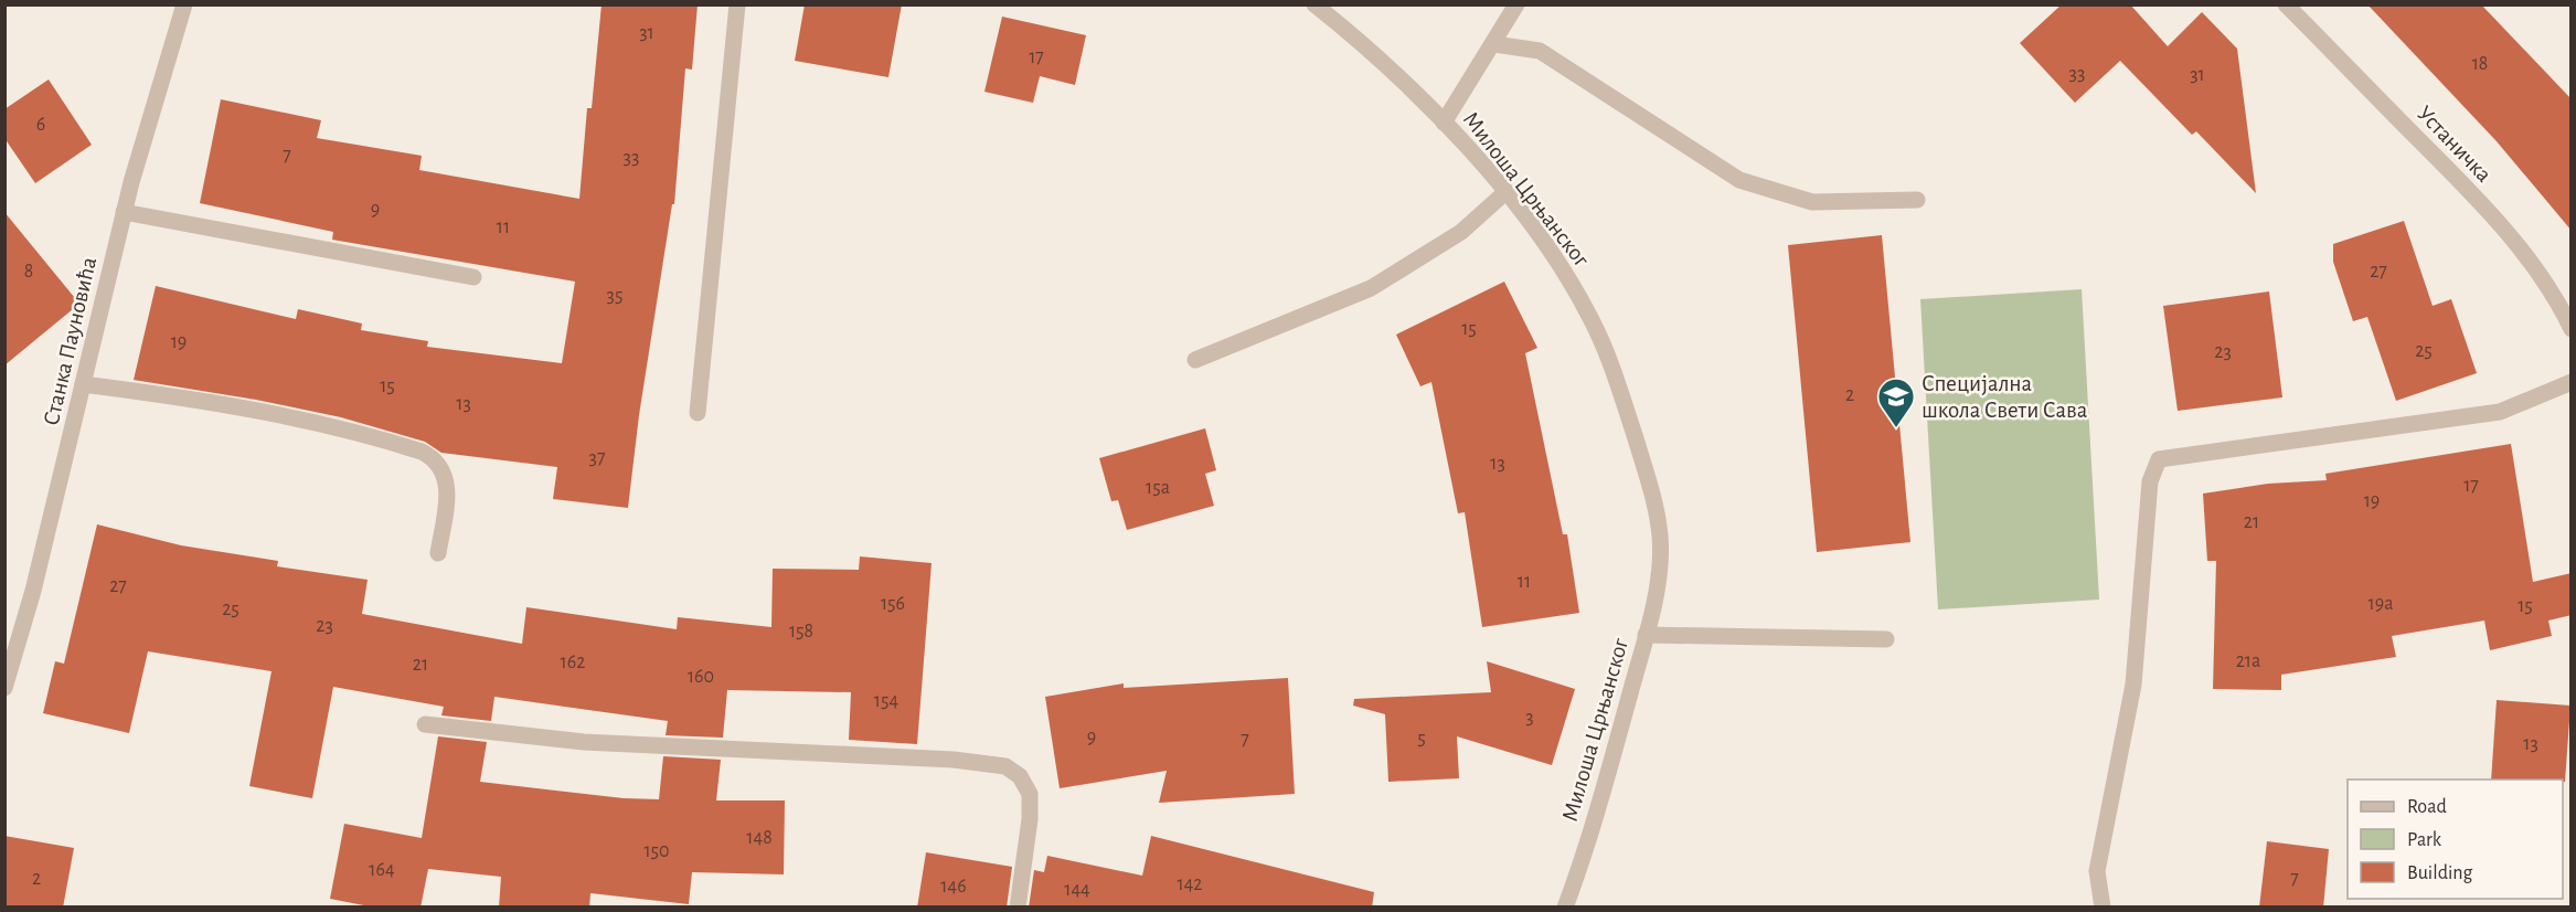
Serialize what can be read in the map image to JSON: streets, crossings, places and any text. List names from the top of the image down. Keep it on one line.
{"streets":{"street":["Устаничка","Милоша Црњанског","Станка Пауновића"]},"places":{"school or university":["Специјална школа Свети Сава"]},"house_numbers":["31","17","18","33","31","6","7","33","9","11","8","27","35","15","19","25","23","15","2","13","37","13","17","15a","19","21","11","27","156","19a","15","25","23","158","21a","162","21","160","154","3","9","5","7","13","148","150","164","2","7","142","146","144"],"legend":["Road","Park","Building"]}
